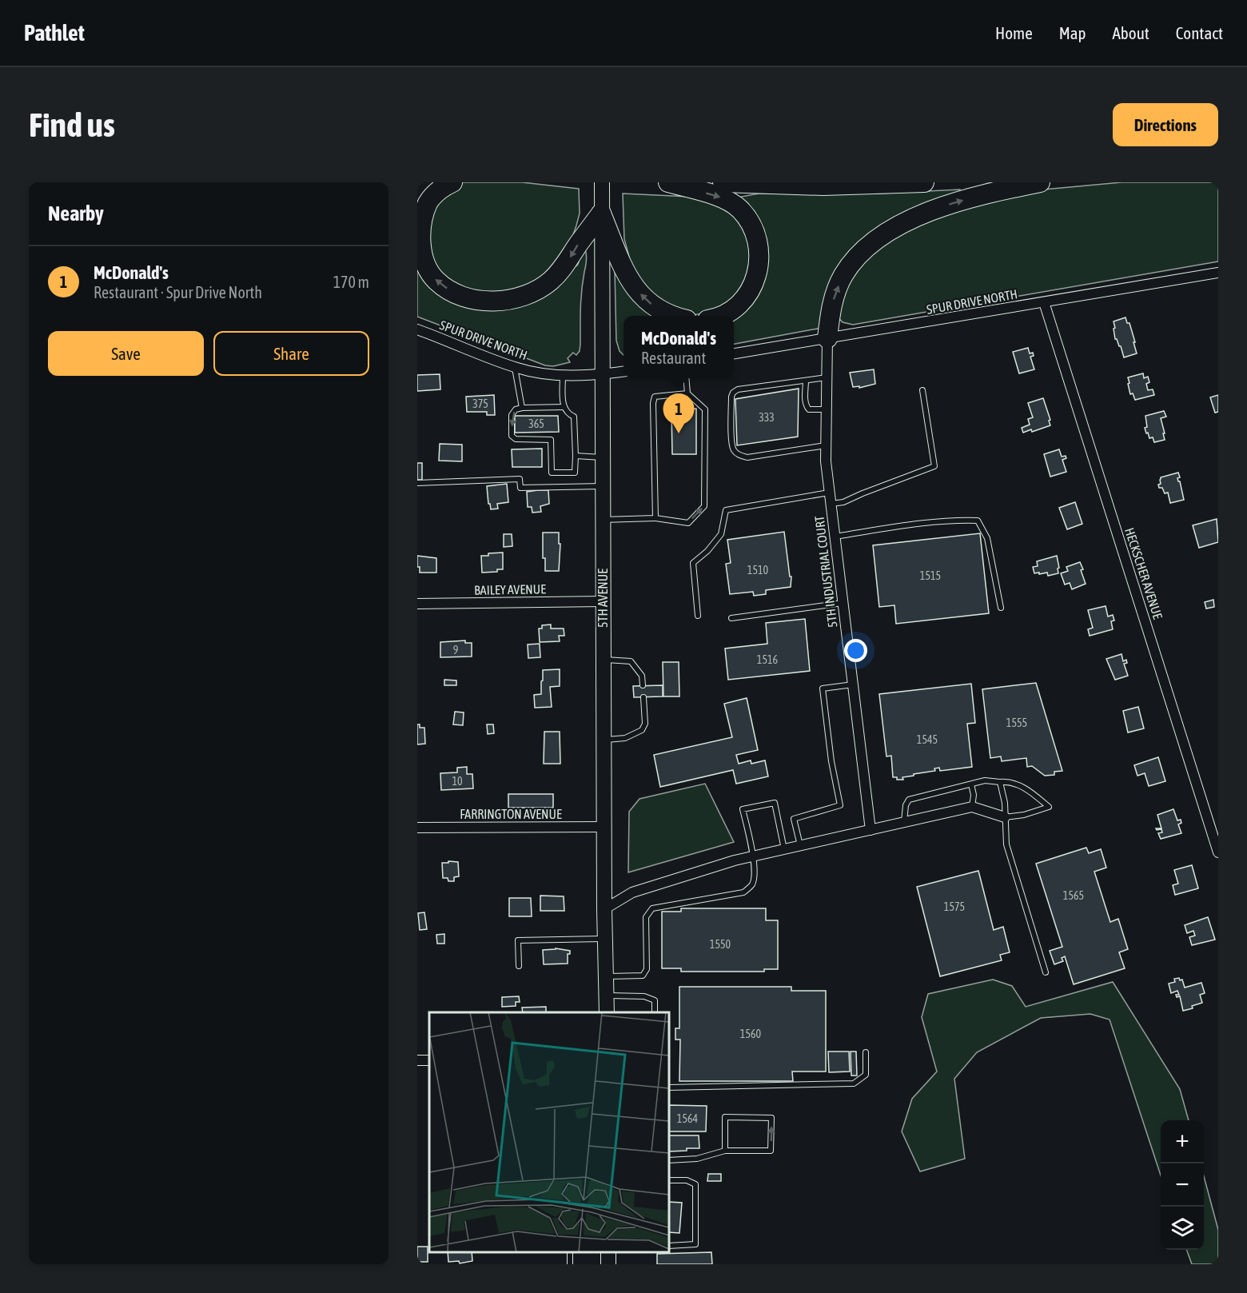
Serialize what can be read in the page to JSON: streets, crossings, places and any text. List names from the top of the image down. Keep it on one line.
{"streets":{"main road":["5TH AVENUE"],"street":["SPUR DRIVE NORTH","5TH INDUSTRIAL COURT","HECKSCHER AVENUE","BAILEY AVENUE","FARRINGTON AVENUE"]},"crossings":[["SPUR DRIVE NORTH","5TH INDUSTRIAL COURT"],["SPUR DRIVE NORTH","HECKSCHER AVENUE"],["SPUR DRIVE NORTH","5TH AVENUE"],["BAILEY AVENUE","5TH AVENUE"],["5TH AVENUE","FARRINGTON AVENUE"]],"house_numbers":["375","333","365","1510","1515","9","1516","1555","1545","10","1565","1575","1550","1560","1564"],"page":{"header":"Pathlet","nav":["Home","Map","About","Contact"],"buttons":["Directions",["Save","Share"]],"title":"Find us","heading":"Nearby","list":[{"mark":"1","name":"McDonald's","note":"Restaurant · Spur Drive North","value":"170 m"}],"popup":["McDonald's","Restaurant"],"pins":"1","map_buttons":["+","−"]}}
